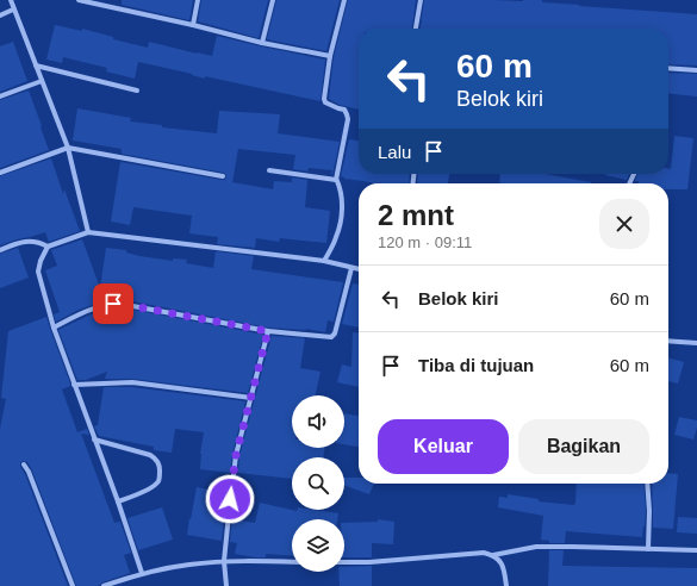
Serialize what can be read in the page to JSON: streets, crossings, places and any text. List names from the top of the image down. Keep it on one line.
{"page":{"turn":["60 m","Belok kiri"],"then":"Lalu","heading":["2 mnt","120 m · 09:11"],"list":[{"name":"Belok kiri","value":"60 m"},{"name":"Tiba di tujuan","value":"60 m"}],"buttons":["Keluar","Bagikan"]}}
